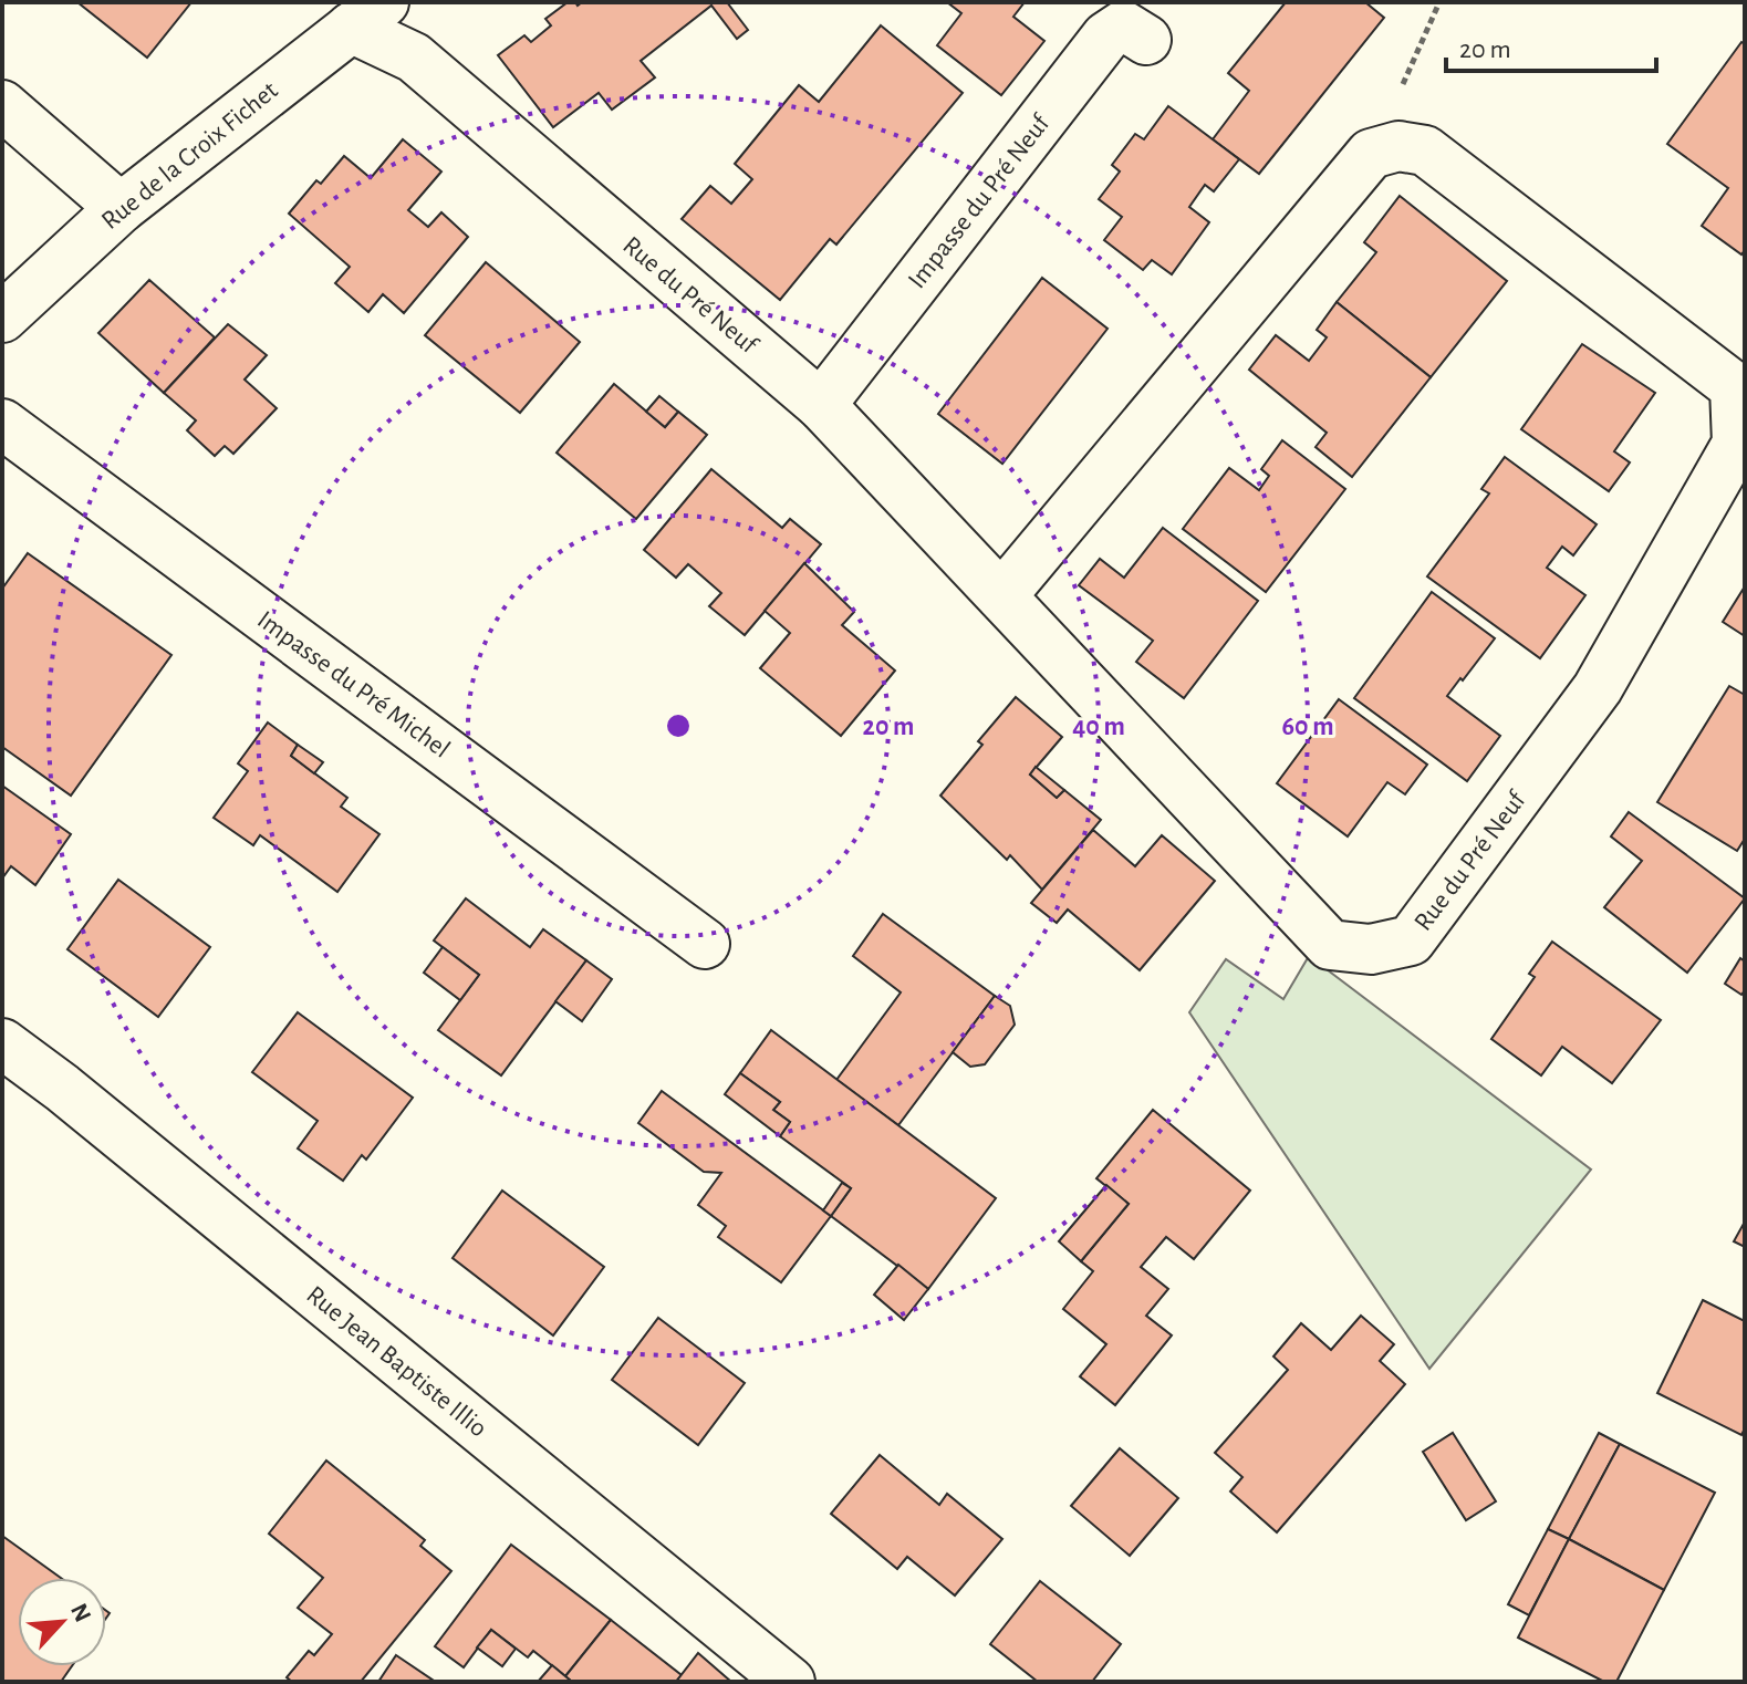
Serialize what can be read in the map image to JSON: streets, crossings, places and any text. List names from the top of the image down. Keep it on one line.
{"streets":{"street":["Rue de la Croix Fichet","Impasse du Pré Neuf","Rue du Pré Neuf","Impasse du Pré Michel","Rue Jean Baptiste Illio"]},"crossings":[["Rue de la Croix Fichet","Rue du Pré Neuf"],["Impasse du Pré Neuf","Rue du Pré Neuf"]],"scale_bar":"20 m","north":"top right","rings":["20 m","40 m","60 m"]}
